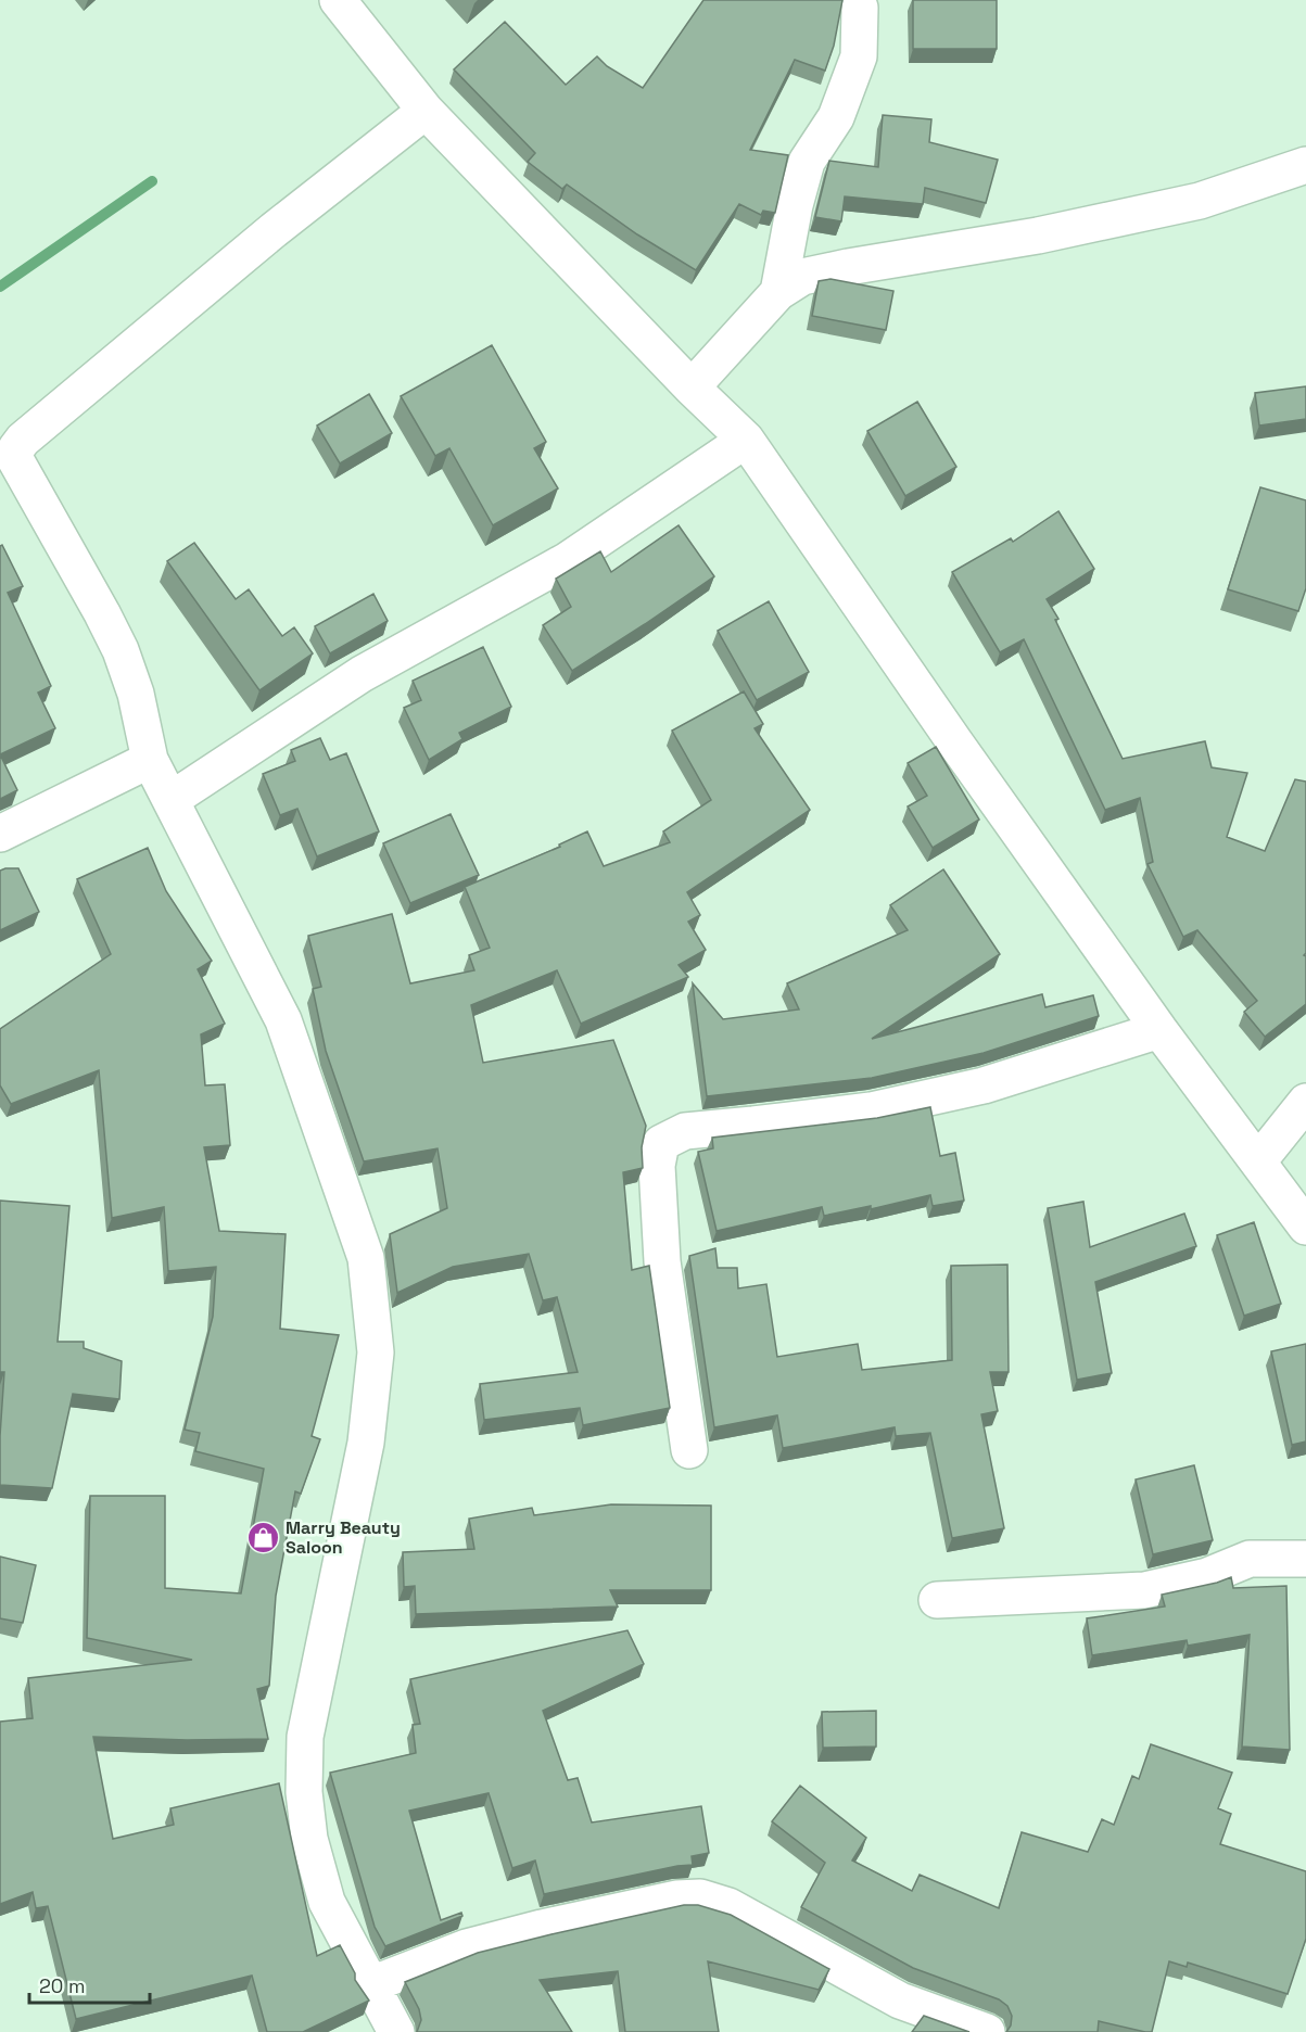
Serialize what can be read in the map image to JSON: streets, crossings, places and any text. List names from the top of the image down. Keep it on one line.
{"places":{"shop":["Marry Beauty Saloon"]},"scale_bar":"20 m"}
